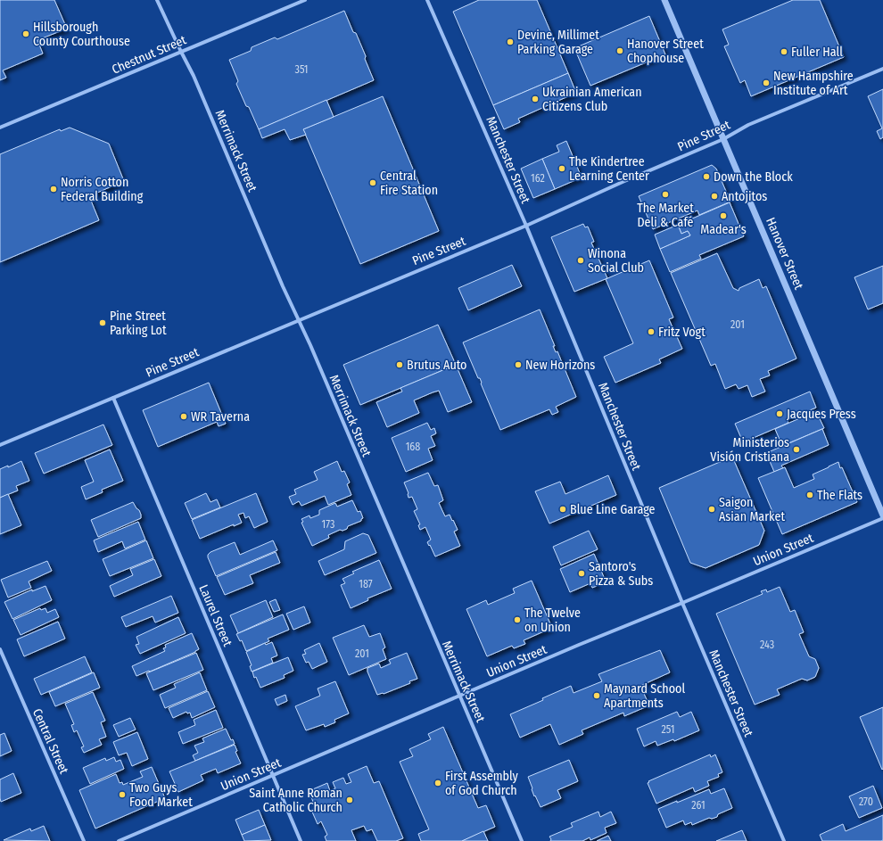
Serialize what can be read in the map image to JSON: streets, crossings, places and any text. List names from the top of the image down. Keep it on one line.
{"streets":{"street":["Chestnut Street","Pine Street","Merrimack Street","Manchester Street","Hanover Street","Union Street","Laurel Street","Central Street"]},"crossings":[["Chestnut Street","Merrimack Street"],["Pine Street","Merrimack Street"],["Pine Street","Manchester Street"],["Pine Street","Hanover Street"],["Pine Street","Laurel Street"],["Merrimack Street","Union Street"],["Manchester Street","Union Street"],["Union Street","Laurel Street"]],"places":["Hillsborough County Courthouse","Devine, Millimet Parking Garage","Hanover Street Chophouse","Fuller Hall","New Hampshire Institute of Art","Ukrainian American Citizens Club","The Kindertree Learning Center","Down the Block","Central Fire Station","Norris Cotton Federal Building","The Market Deli & Café","Antojitos","Madear's","Winona Social Club","Pine Street Parking Lot","Fritz Vogt","Brutus Auto","New Horizons","Jacques Press","WR Taverna","Ministerios Visión Cristiana","The Flats","Blue Line Garage","Saigon Asian Market","Santoro's Pizza & Subs","The Twelve on Union","Maynard School Apartments","First Assembly of God Church","Two Guys Food Market","Saint Anne Roman Catholic Church"],"house_numbers":["351","162","201","168","173","187","243","201","251","270","261"]}
